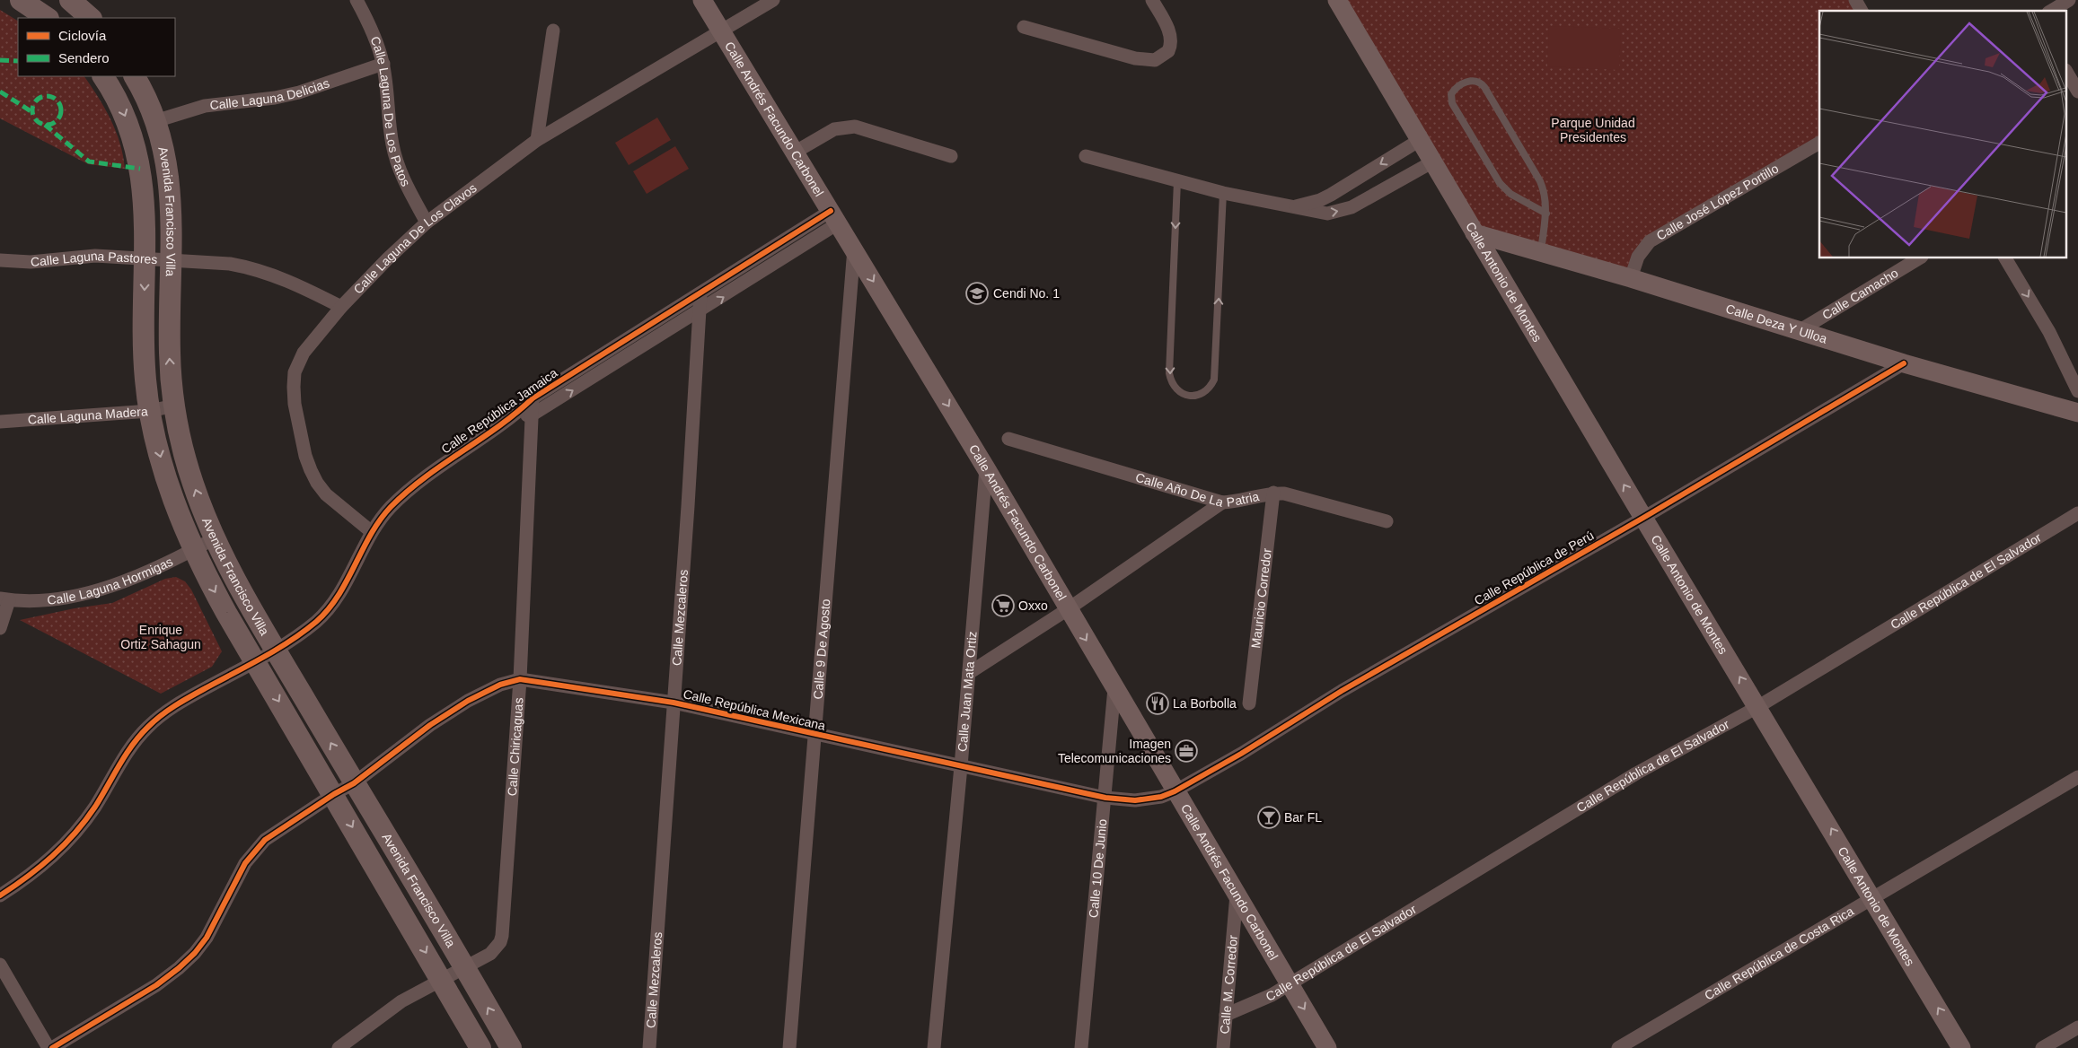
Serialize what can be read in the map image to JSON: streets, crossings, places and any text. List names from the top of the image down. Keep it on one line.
{"streets":{"main road":["Calle Andrés Facundo Carbonel","Avenida Francisco Villa","Calle Antonio de Montes","Calle Deza Y Ulloa"],"street":["Calle Laguna Delicias","Calle Laguna De Los Patos","Calle José López Portillo","Calle Laguna De Los Clavos","Calle Laguna Pastores","Calle Camacho","Calle República Jamaica","Calle Laguna Madera","Calle Año De La Patria","Calle República de Perú","Calle Laguna Hormigas","Calle República de El Salvador","Mauricio Corredor","Calle Mezcaleros","Calle 9 De Agosto","Calle Juan Mata Ortiz","Calle República Mexicana","Calle Chiricaguas","Calle 10 De Junio","Calle República de Costa Rica","Calle M. Corredor"]},"crossings":[["Calle Laguna Delicias","Calle Laguna De Los Patos"],["Calle Laguna Delicias","Avenida Francisco Villa"],["Calle Laguna De Los Patos","Calle Laguna De Los Clavos"],["Calle Andrés Facundo Carbonel","Calle Laguna De Los Clavos"],["Calle Andrés Facundo Carbonel","Calle República Jamaica"],["Calle Andrés Facundo Carbonel","Calle República de Perú"],["Calle Andrés Facundo Carbonel","Calle República de El Salvador"],["Calle Andrés Facundo Carbonel","Calle 9 De Agosto"],["Calle Andrés Facundo Carbonel","Calle Juan Mata Ortiz"],["Calle Andrés Facundo Carbonel","Calle República Mexicana"],["Calle Andrés Facundo Carbonel","Calle 10 De Junio"],["Calle Andrés Facundo Carbonel","Calle M. Corredor"],["Calle José López Portillo","Calle Deza Y Ulloa"],["Avenida Francisco Villa","Calle Laguna Pastores"],["Avenida Francisco Villa","Calle República Jamaica"],["Avenida Francisco Villa","Calle Laguna Madera"],["Avenida Francisco Villa","Calle Laguna Hormigas"],["Avenida Francisco Villa","Calle República Mexicana"],["Avenida Francisco Villa","Calle Chiricaguas"],["Calle Laguna De Los Clavos","Calle Laguna Pastores"],["Calle Laguna De Los Clavos","Calle República Jamaica"],["Calle Antonio de Montes","Calle Deza Y Ulloa"],["Calle Antonio de Montes","Calle República de Perú"],["Calle Antonio de Montes","Calle República de El Salvador"],["Calle Antonio de Montes","Calle República de Costa Rica"],["Calle Camacho","Calle Deza Y Ulloa"],["Calle Deza Y Ulloa","Calle República de Perú"],["Calle República Jamaica","Calle Mezcaleros"],["Calle República Jamaica","Calle Chiricaguas"],["Calle Año De La Patria","Mauricio Corredor"],["Calle República de Perú","Calle República Mexicana"],["Calle República de El Salvador","Calle M. Corredor"],["Calle Mezcaleros","Calle República Mexicana"],["Calle 9 De Agosto","Calle República Mexicana"],["Calle Juan Mata Ortiz","Calle República Mexicana"],["Calle República Mexicana","Calle Chiricaguas"],["Calle República Mexicana","Calle 10 De Junio"]],"one_way":["Calle Antonio de Montes"],"parks":["Parque Unidad Presidentes","Enrique Ortiz Sahagun"],"places":{"school or university":["Cendi No. 1"],"supermarket":["Oxxo"],"restaurant":["La Borbolla"],"office":["Imagen Telecomunicaciones"],"bar":["Bar FL"]},"legend":["Ciclovía","Sendero"]}
